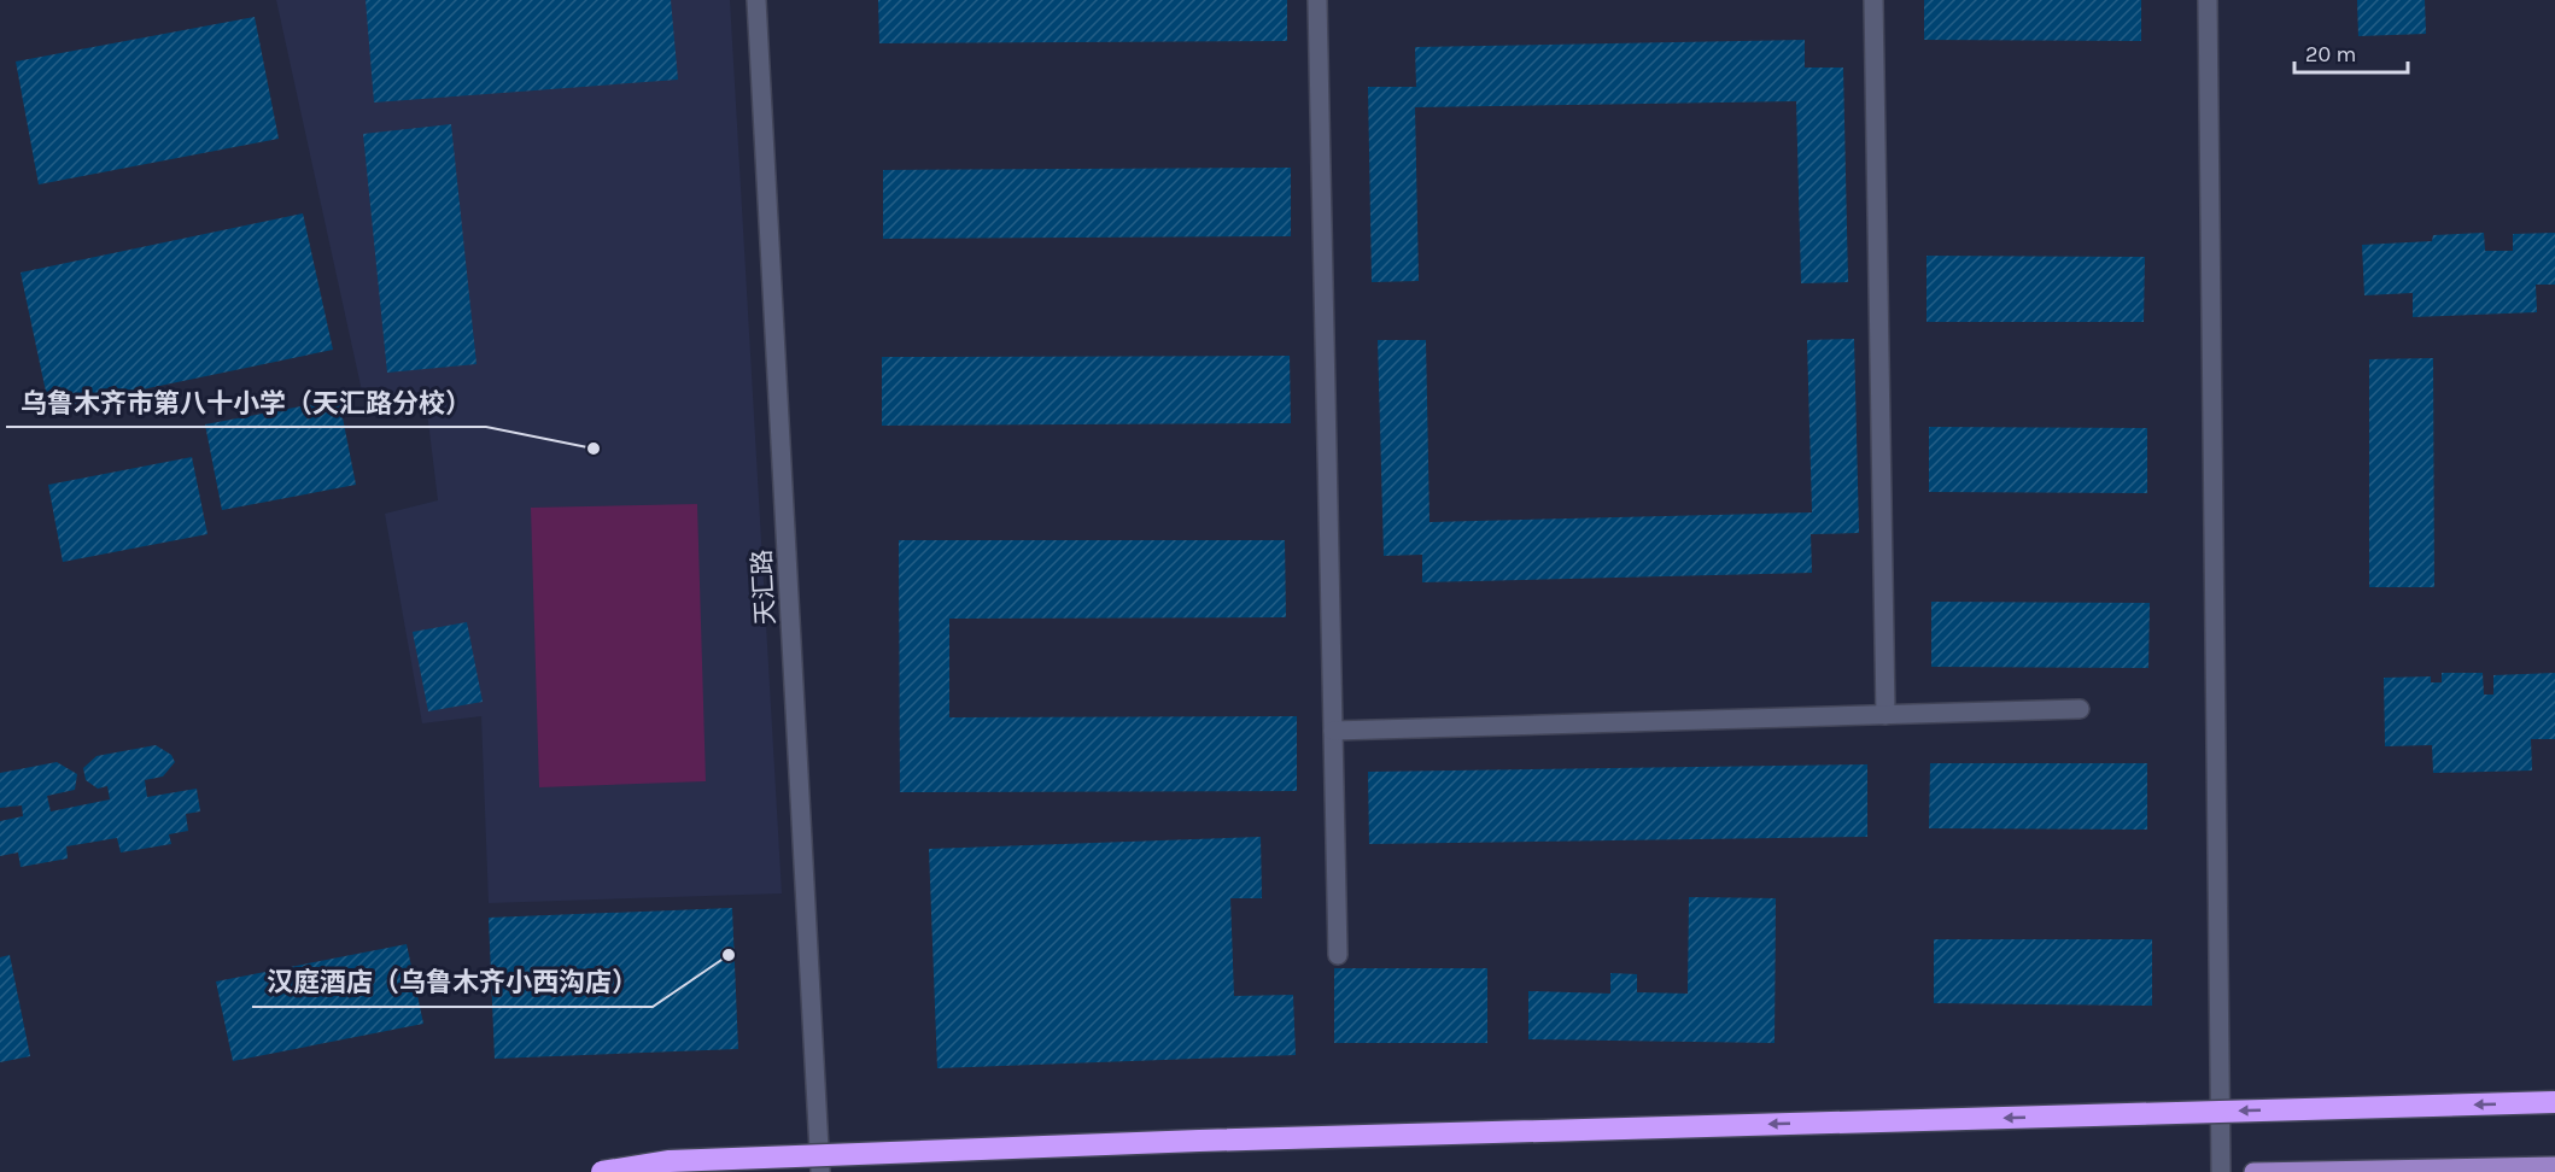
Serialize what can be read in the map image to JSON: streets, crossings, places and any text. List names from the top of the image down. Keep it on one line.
{"streets":{"street":["天汇路"]},"places":["乌鲁木齐市第八十小学（天汇路分校）","汉庭酒店（乌鲁木齐小西沟店）"],"scale_bar":"20 m"}
